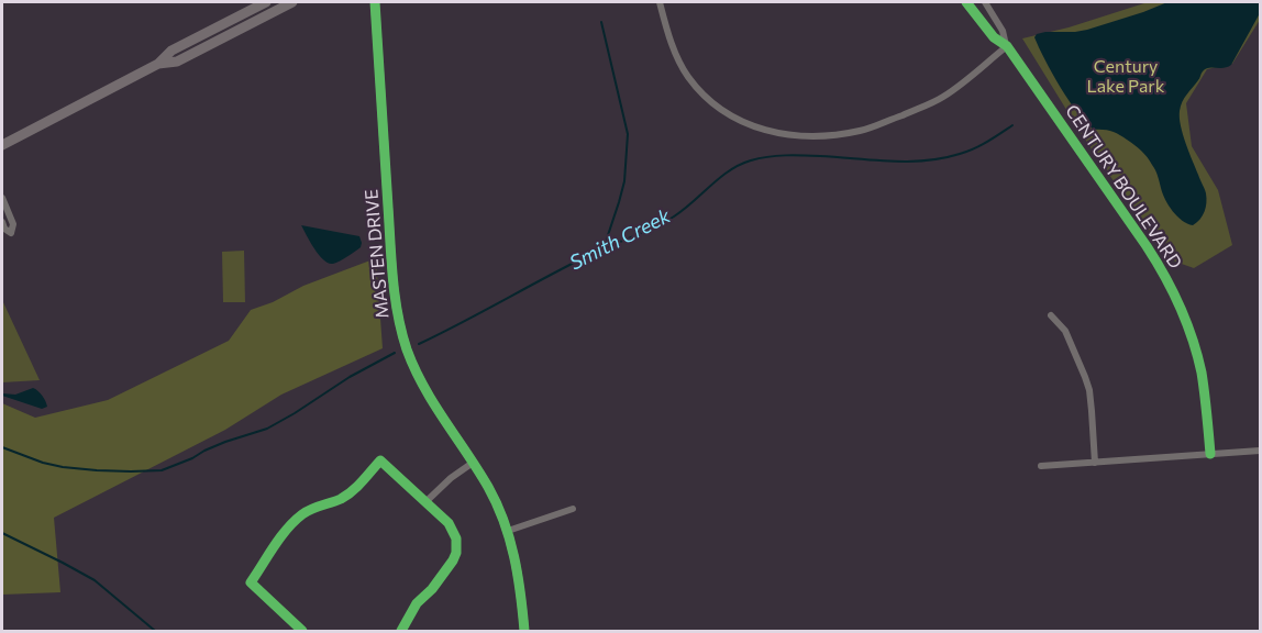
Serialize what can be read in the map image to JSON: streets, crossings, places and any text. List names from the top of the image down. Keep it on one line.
{"streets":{"street":["CENTURY BOULEVARD","MASTEN DRIVE"]},"water":["Smith Creek"],"parks":["Century Lake Park"]}
